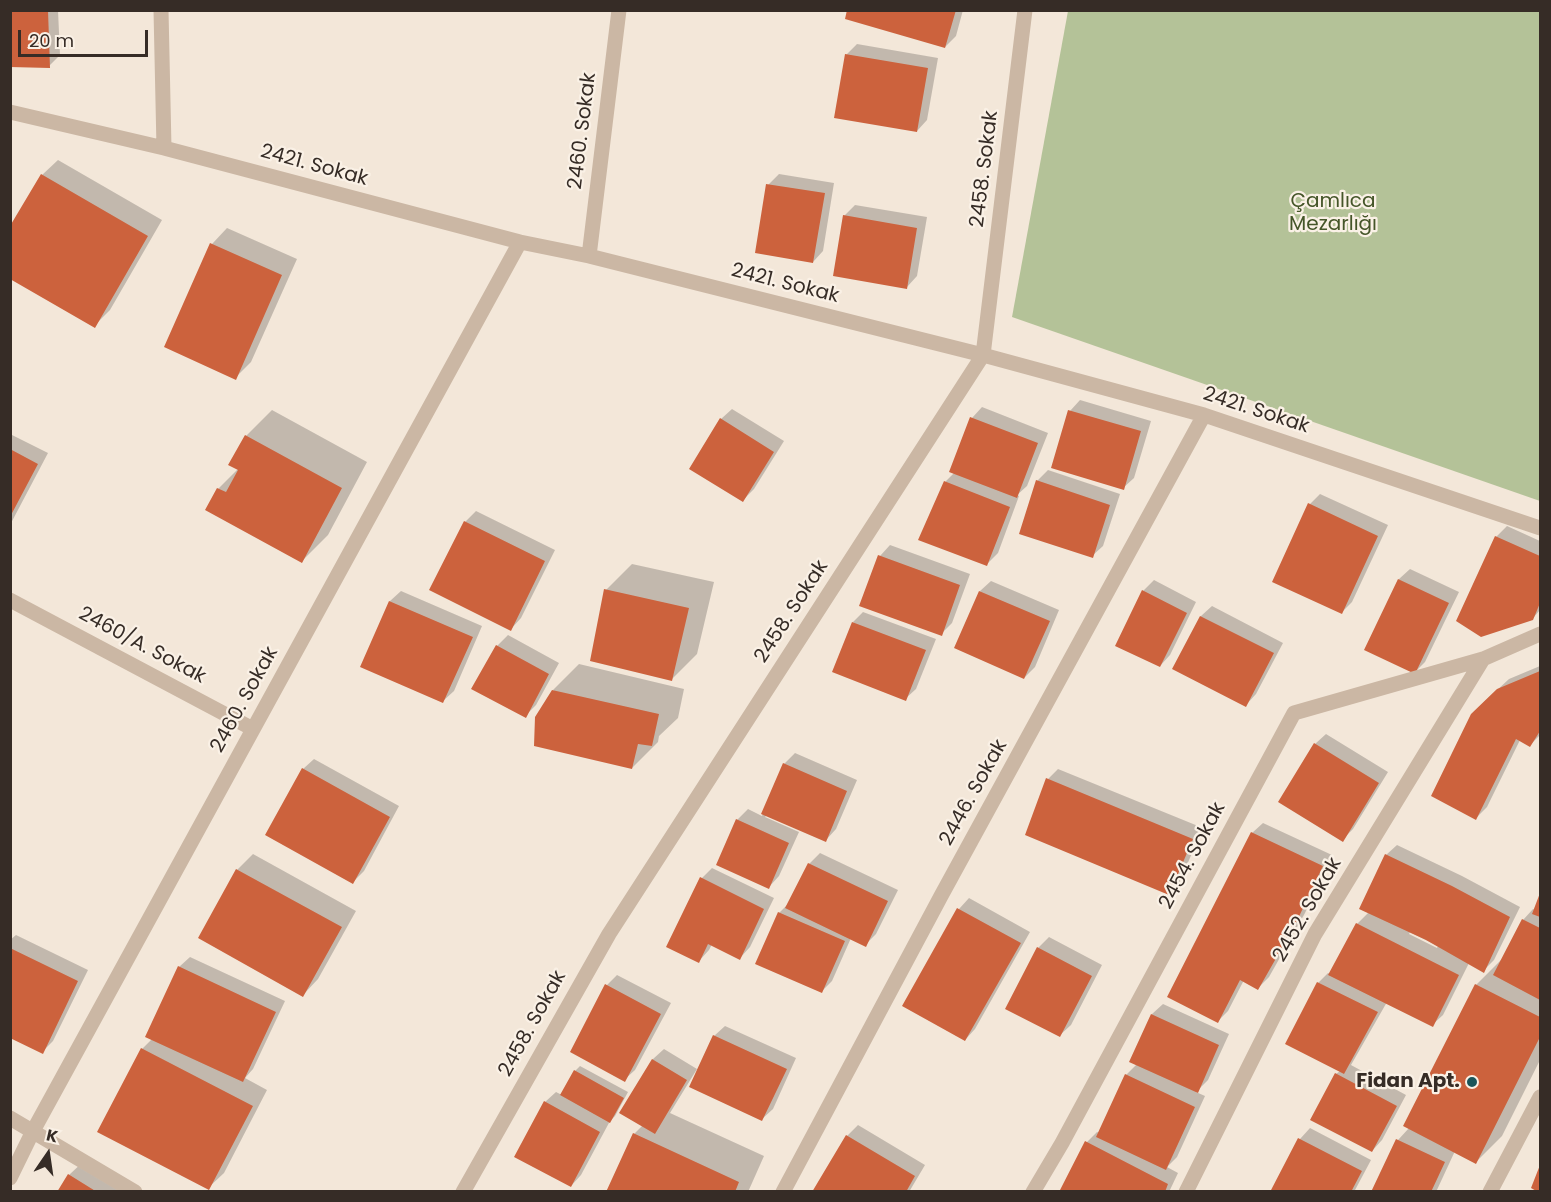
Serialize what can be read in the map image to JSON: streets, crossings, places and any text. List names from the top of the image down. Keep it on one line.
{"streets":{"street":["2460. Sokak","2421. Sokak","2458. Sokak","2460/A. Sokak","2446. Sokak","2454. Sokak","2452. Sokak"]},"crossings":[["2460. Sokak","2421. Sokak"],["2460. Sokak","2460/A. Sokak"],["2421. Sokak","2458. Sokak"],["2421. Sokak","2446. Sokak"],["2454. Sokak","2452. Sokak"]],"parks":["Çamlıca Mezarlığı"],"places":["Fidan Apt."],"scale_bar":"20 m","north":"top"}
